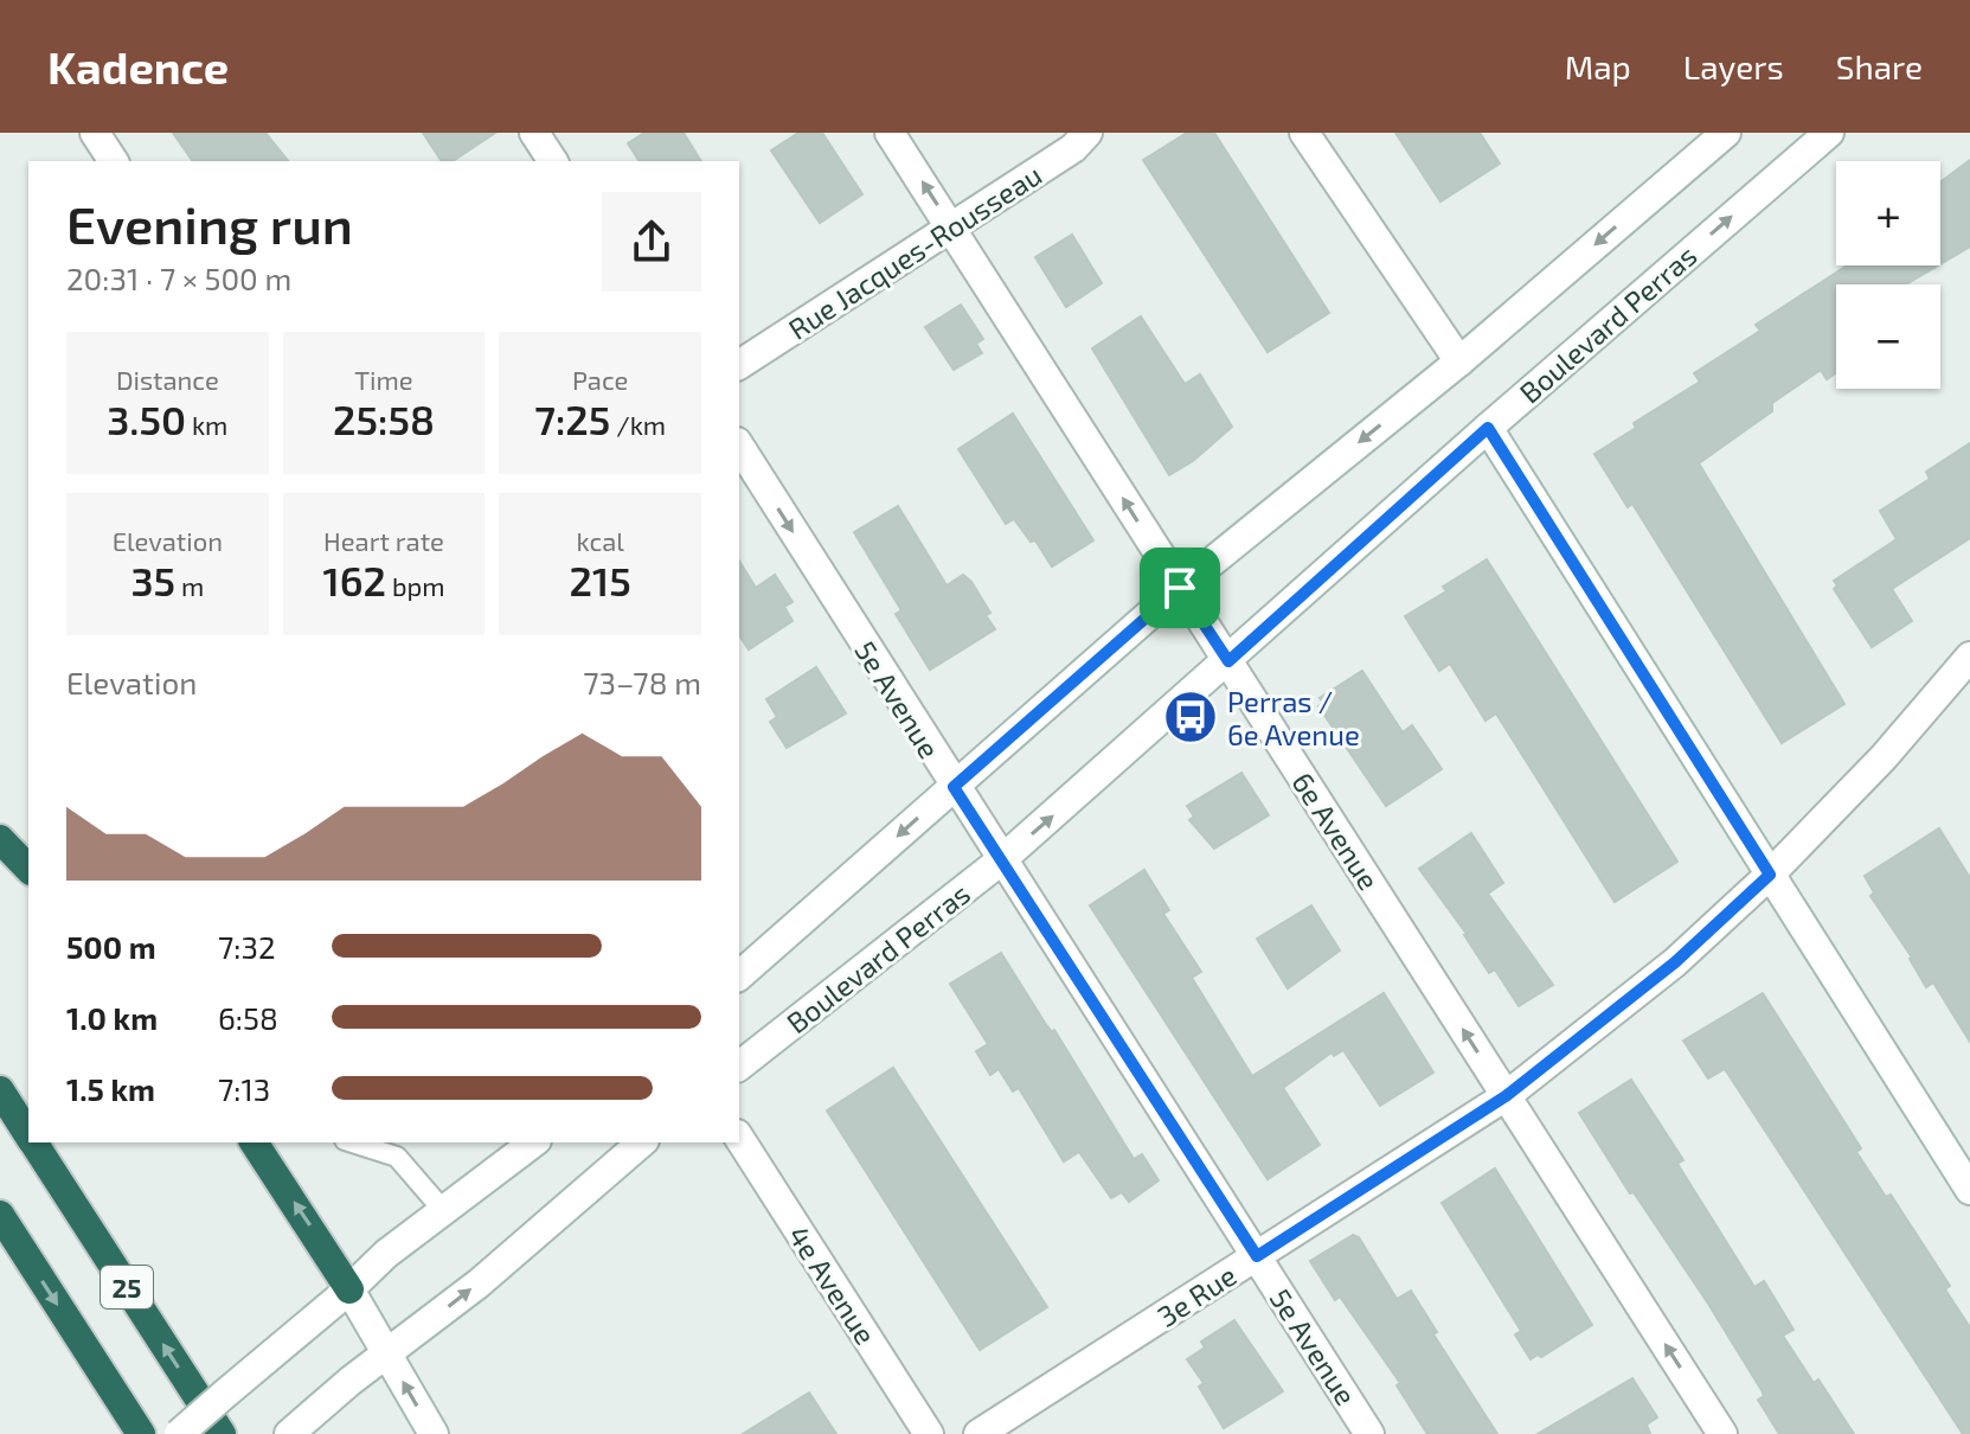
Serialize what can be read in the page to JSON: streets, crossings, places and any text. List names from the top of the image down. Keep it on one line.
{"streets":{"highway":["25"],"street":["Rue Jacques-Rousseau","Boulevard Perras","5e Avenue","6e Avenue","4e Avenue","3e Rue"]},"crossings":[["Rue Jacques-Rousseau","6e Avenue"],["Boulevard Perras","5e Avenue"],["Boulevard Perras","6e Avenue"],["5e Avenue","3e Rue"],["6e Avenue","3e Rue"]],"one_way":["6e Avenue"],"places":{"bus stop":["Perras / 6e Avenue"]},"page":{"header":"Kadence","nav":["Map","Layers","Share"],"map_buttons":["+","−"],"heading":["Evening run","20:31 · 7 × 500 m"],"stats":[["Distance","3.50 km"],["Time","25:58"],["Pace","7:25 /km"],["Elevation","35 m"],["Heart rate","162 bpm"],["kcal","215"]],"chart":["Elevation","73–78 m"],"list":[{"name":"500 m","note":"7:32"},{"name":"1.0 km","note":"6:58"},{"name":"1.5 km","note":"7:13"}]}}
